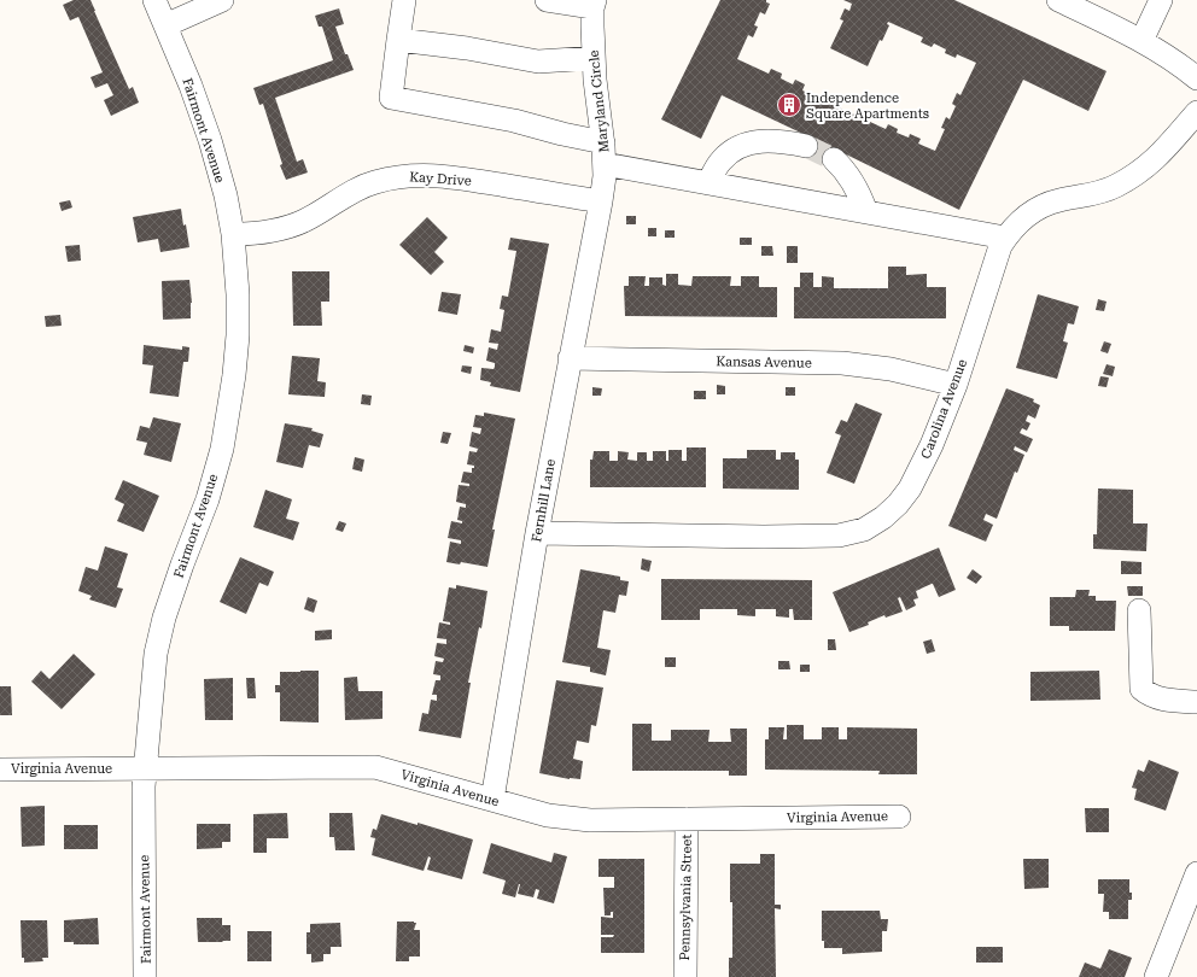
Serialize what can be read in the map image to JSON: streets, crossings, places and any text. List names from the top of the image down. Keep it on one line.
{"streets":{"street":["Maryland Circle","Fairmont Avenue","Kay Drive","Kansas Avenue","Carolina Avenue","Fernhill Lane","Virginia Avenue","Pennsylvania Street"]},"crossings":[["Maryland Circle","Kay Drive"],["Maryland Circle","Fernhill Lane"],["Fairmont Avenue","Kay Drive"],["Fairmont Avenue","Virginia Avenue"],["Kay Drive","Fernhill Lane"],["Kansas Avenue","Carolina Avenue"],["Kansas Avenue","Fernhill Lane"],["Carolina Avenue","Fernhill Lane"],["Fernhill Lane","Virginia Avenue"],["Virginia Avenue","Pennsylvania Street"]],"places":{"building":["Independence Square Apartments"]}}
